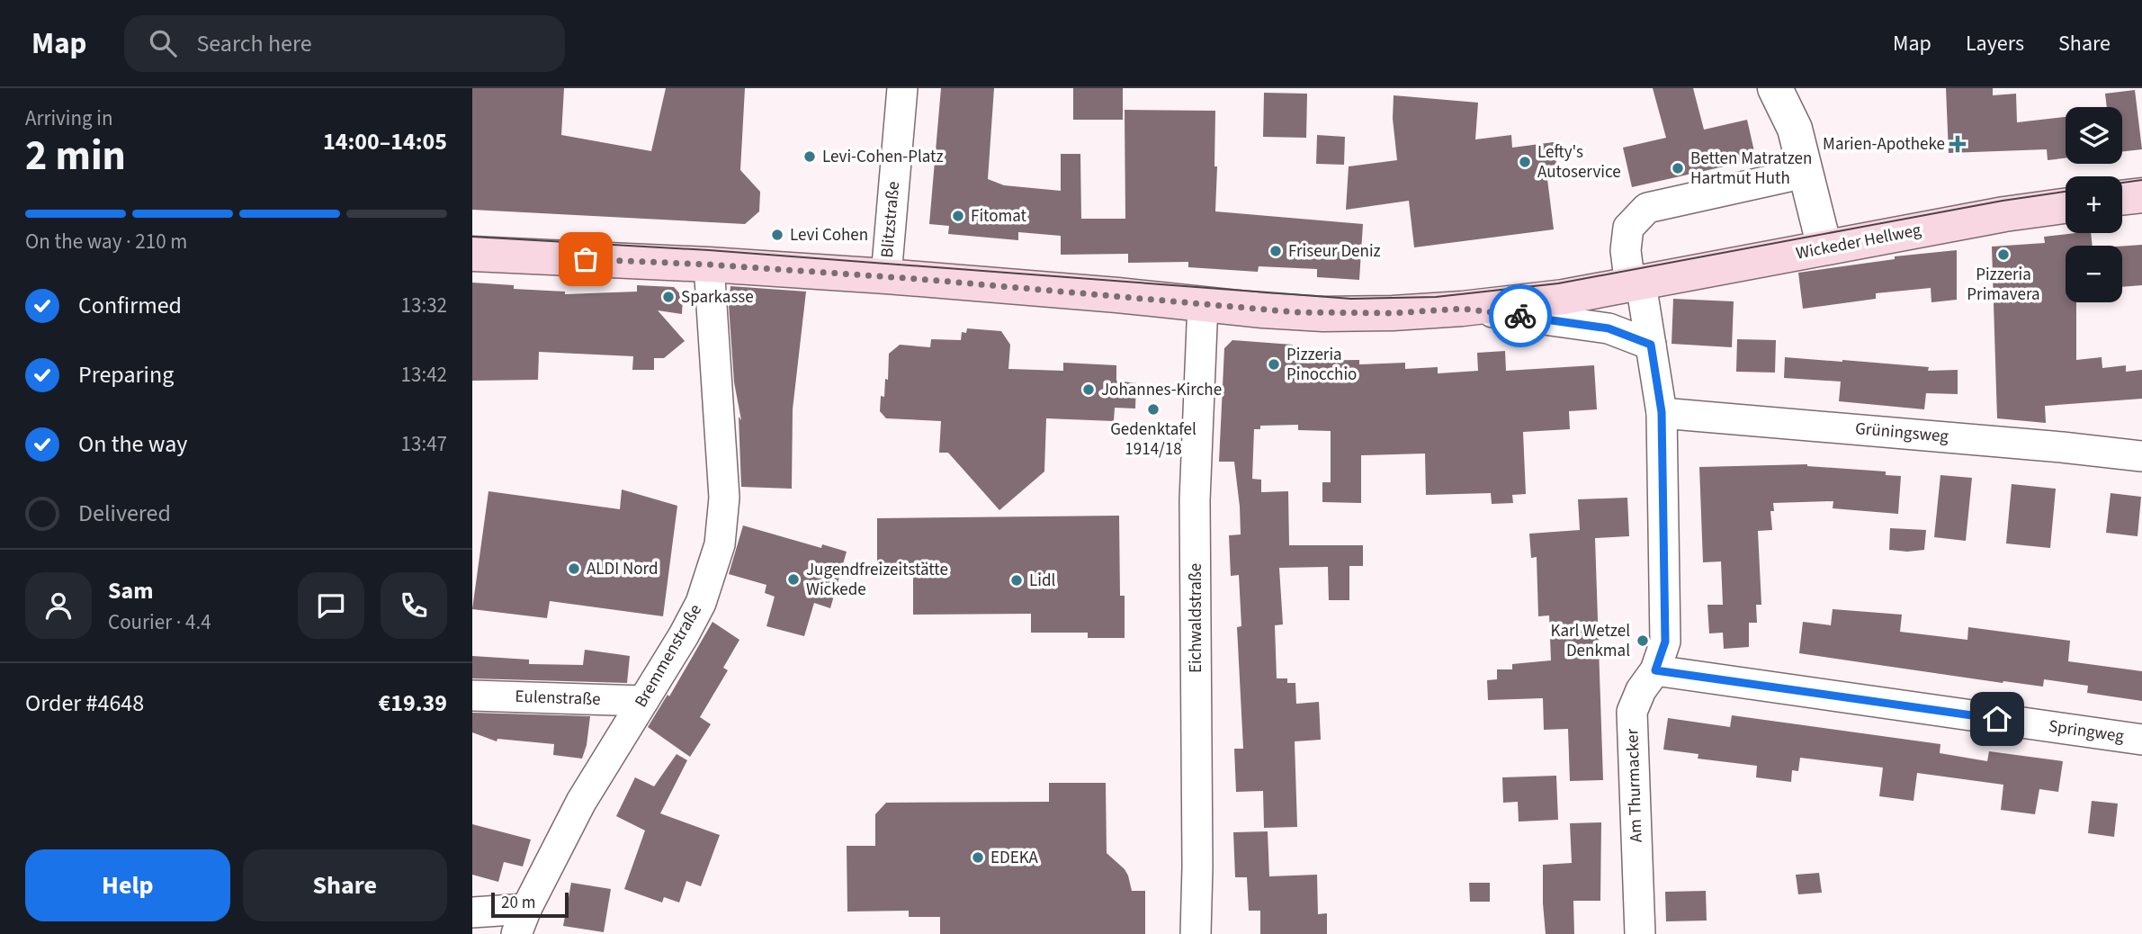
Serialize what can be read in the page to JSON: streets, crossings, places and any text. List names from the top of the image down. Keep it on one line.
{"streets":{"main road":["Wickeder Hellweg"],"street":["Blitzstraße","Grüningsweg","Eichwaldstraße","Bremmenstraße","Eulenstraße","Springweg","Am Thurmacker"]},"crossings":[["Blitzstraße","Wickeder Hellweg"],["Wickeder Hellweg","Eichwaldstraße"],["Wickeder Hellweg","Bremmenstraße"],["Wickeder Hellweg","Am Thurmacker"],["Grüningsweg","Am Thurmacker"],["Bremmenstraße","Eulenstraße"],["Springweg","Am Thurmacker"]],"places":{"health":["Marien-Apotheke"],"other":["Levi-Cohen-Platz","Lefty's Autoservice","Betten Matratzen Hartmut Huth","Fitomat","Levi Cohen","Friseur Deniz","Pizzeria Primavera","Sparkasse","Pizzeria Pinocchio","Johannes-Kirche","Gedenktafel 1914/18","ALDI Nord","Jugendfreizeitstätte Wickede","Lidl","Karl Wetzel Denkmal","EDEKA"]},"scale_bar":"20 m","page":{"header":"Map","search":"Search here","nav":["Map","Layers","Share"],"heading":["2 min","Arriving in","14:00–14:05"],"panel":["Sam","Courier · 4.4","Order #4648","€19.39"],"map_buttons":["+","−"],"bar":"On the way · 210 m","list":[["Confirmed","13:32"],["Preparing","13:42"],["On the way","13:47"],"Delivered"],"buttons":["Help","Share"],"scale":"20 m"}}
